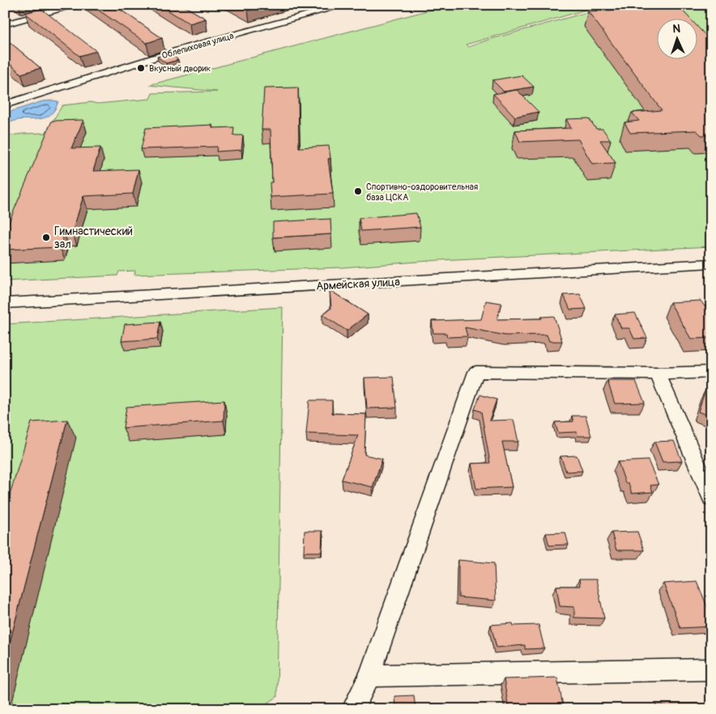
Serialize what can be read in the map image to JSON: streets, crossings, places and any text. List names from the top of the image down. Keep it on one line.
{"streets":{"street":["Облепиховая улица","Армейская улица"]},"places":["Вкусный дворик","Спортивно-оздоровительная база ЦСКА","Гимнастический зал"],"north":"top"}
